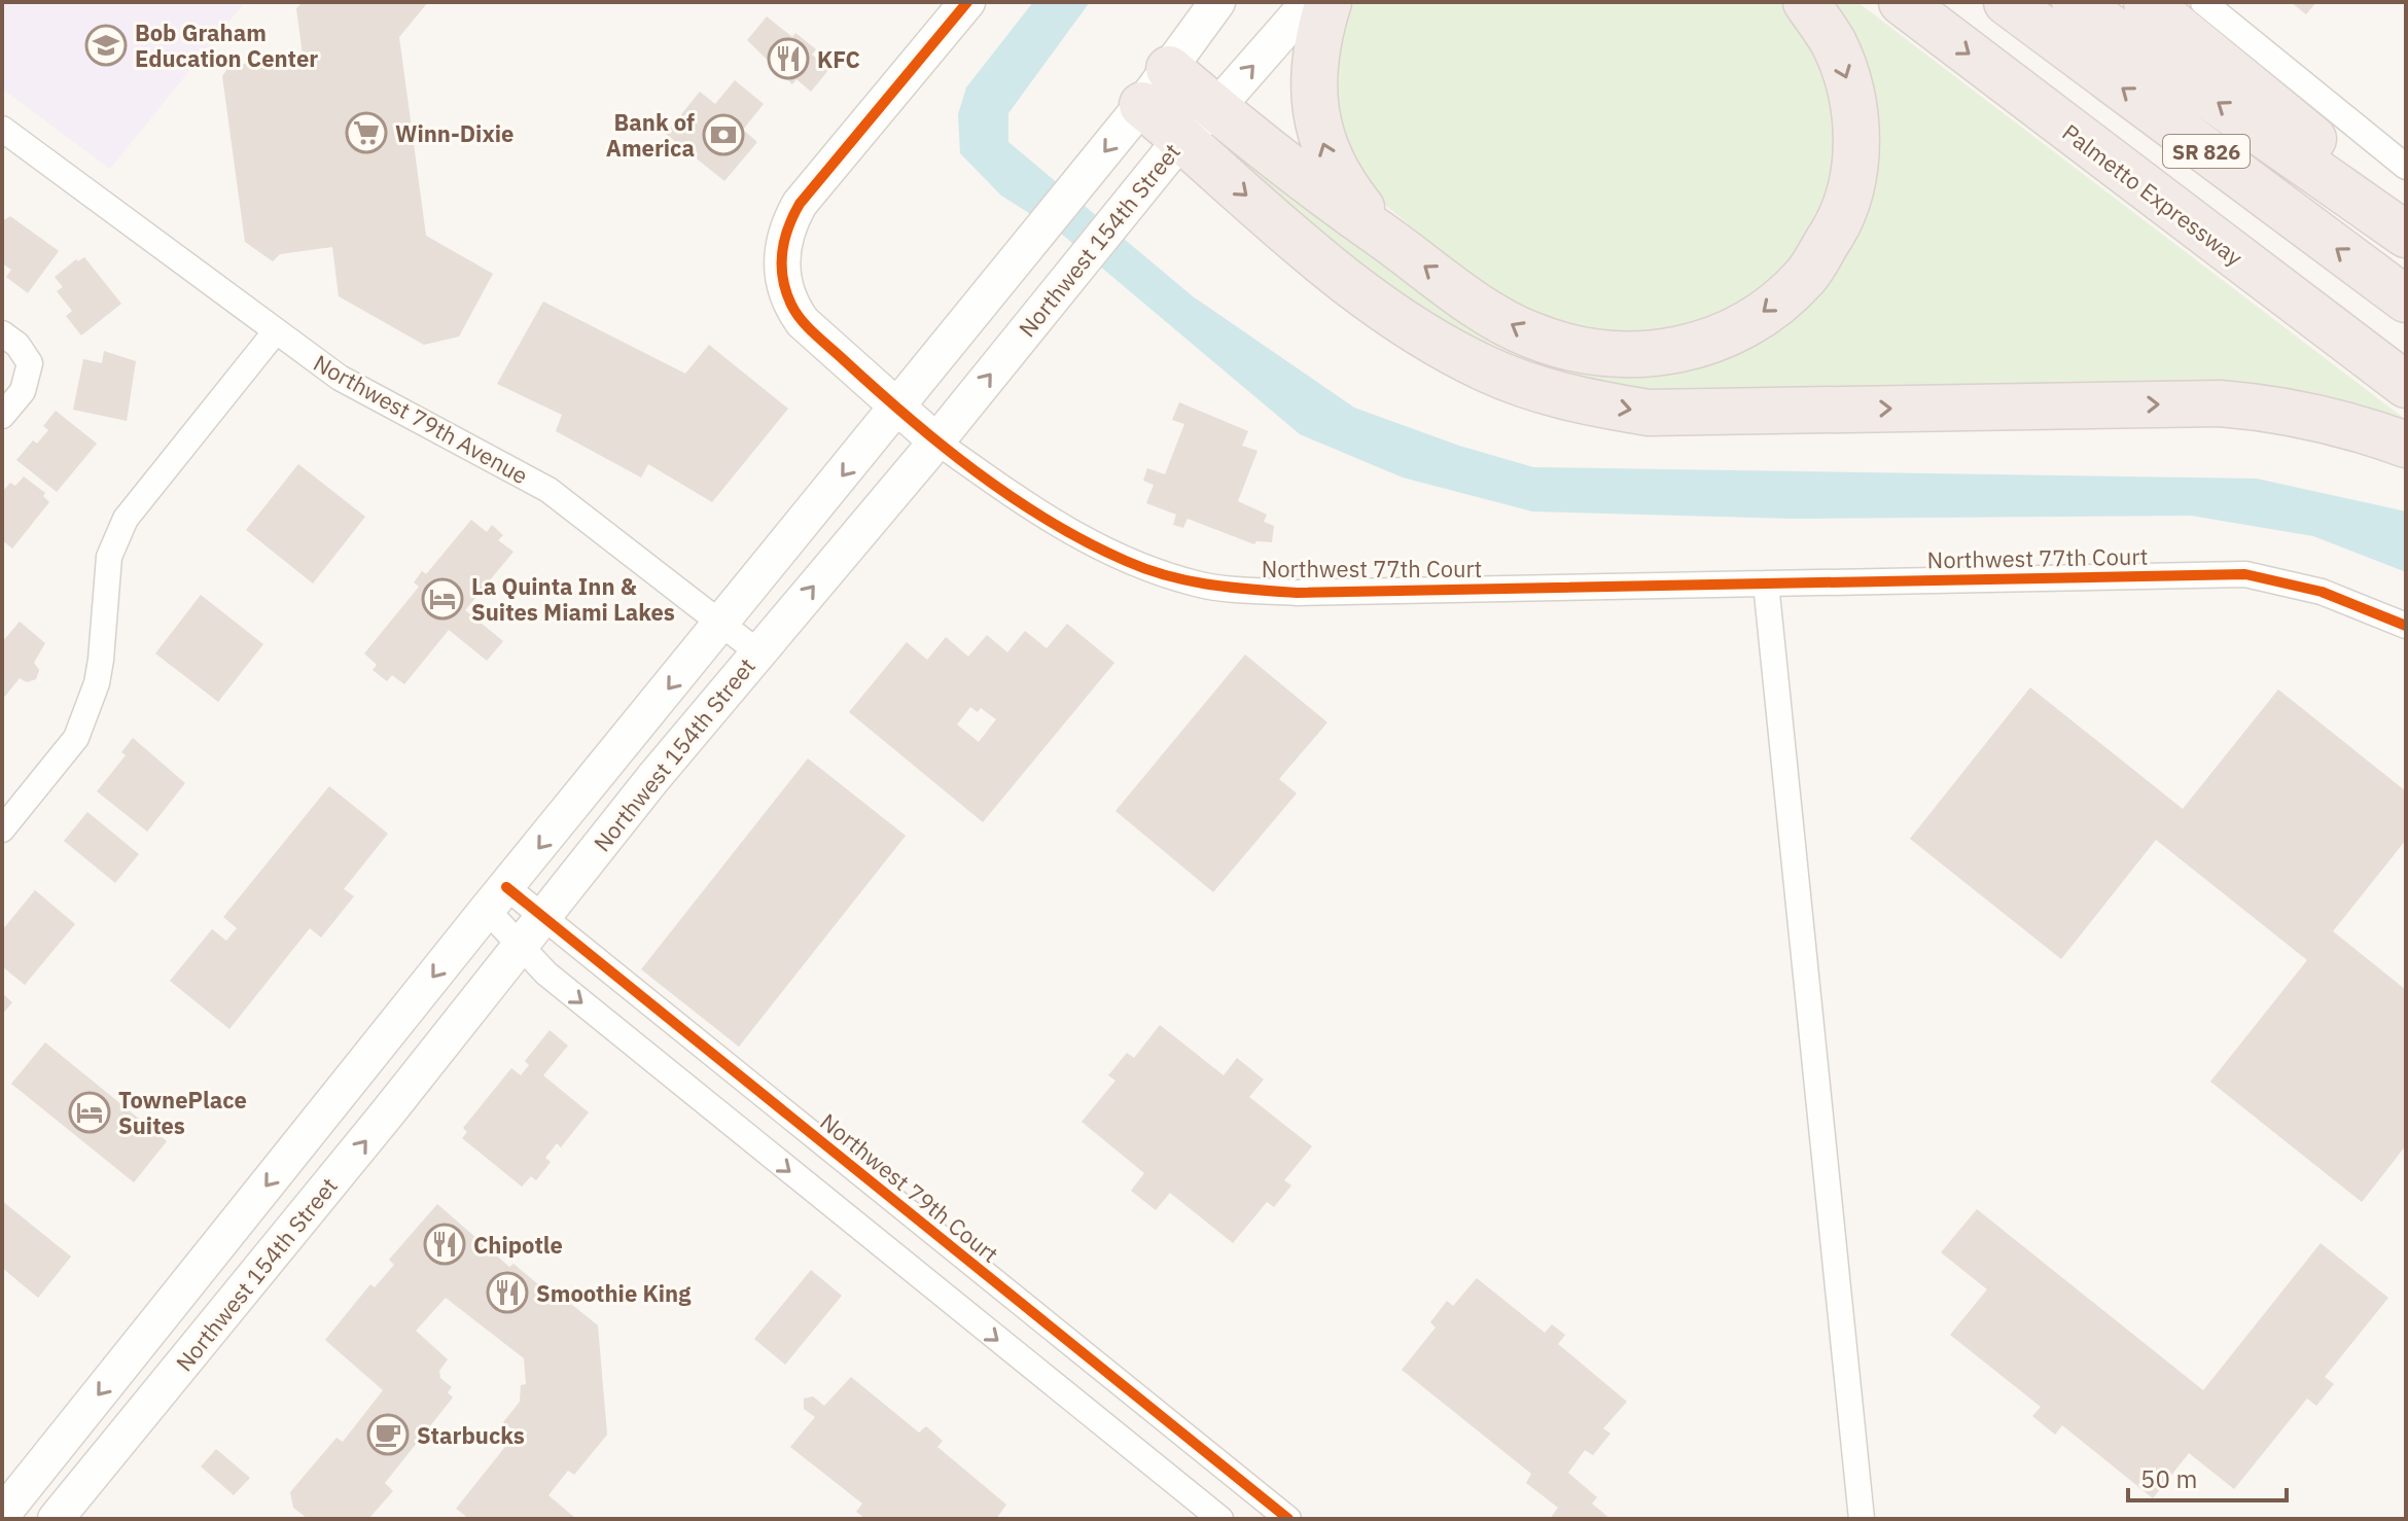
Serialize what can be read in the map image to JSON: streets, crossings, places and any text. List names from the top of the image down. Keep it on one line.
{"streets":{"highway":["SR 826","Palmetto Expressway"],"main road":["Northwest 154th Street","Northwest 77th Court"],"street":["Northwest 79th Avenue","Northwest 79th Court"]},"crossings":[["Northwest 154th Street","Northwest 79th Avenue"],["Northwest 154th Street","Northwest 77th Court"],["Northwest 154th Street","Northwest 79th Court"]],"places":{"school or university":["Bob Graham Education Center"],"restaurant":["KFC","Chipotle","Smoothie King"],"supermarket":["Winn-Dixie"],"bank":["Bank of America"],"hotel":["La Quinta Inn & Suites Miami Lakes","TownePlace Suites"],"cafe":["Starbucks"]},"scale_bar":"50 m"}
